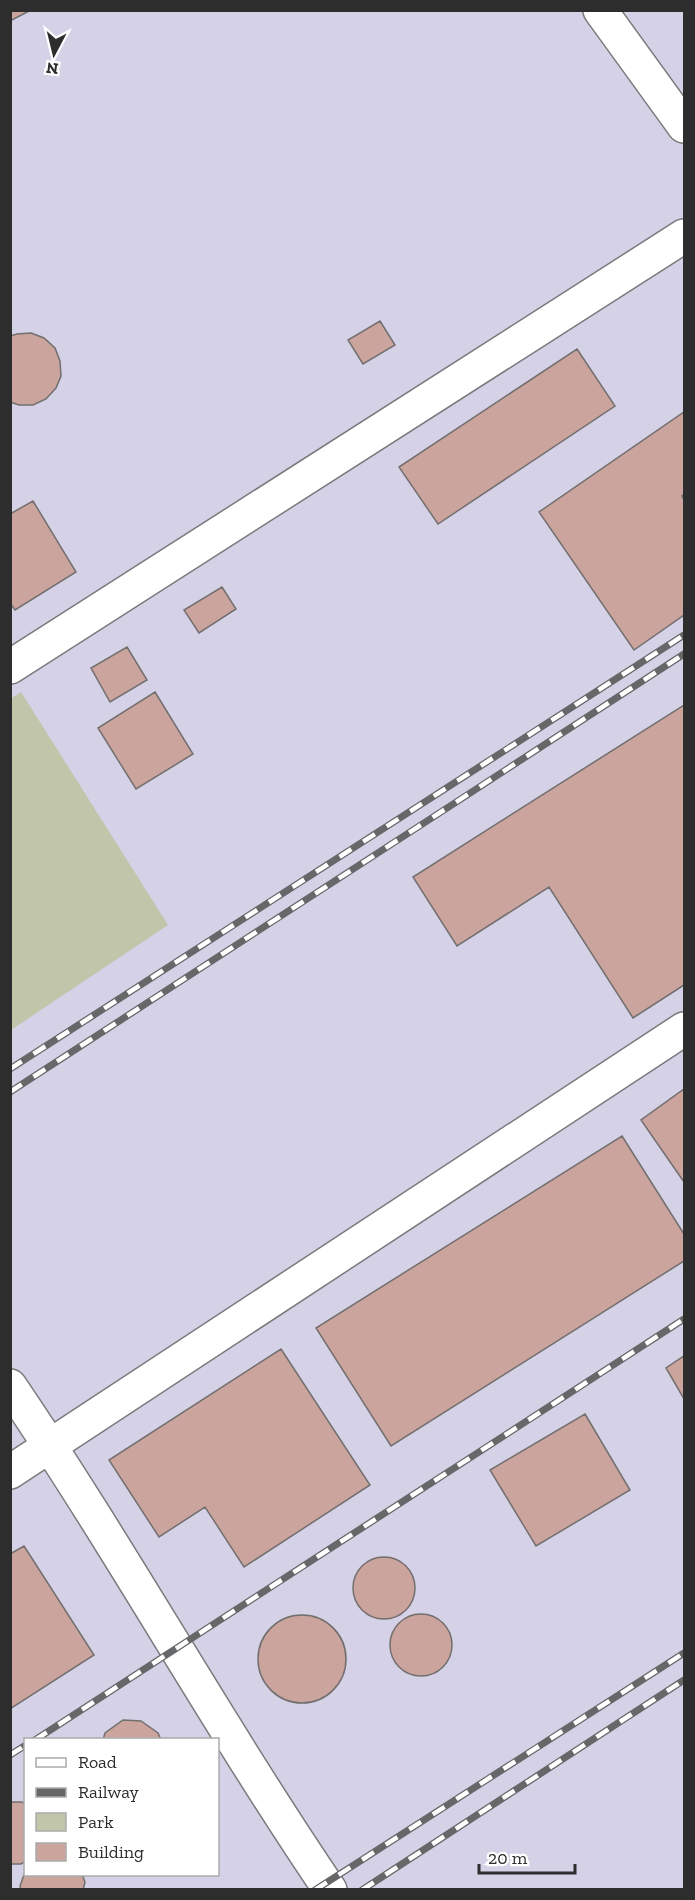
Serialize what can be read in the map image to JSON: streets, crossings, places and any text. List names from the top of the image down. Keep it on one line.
{"legend":["Road","Railway","Park","Building"],"scale_bar":"20 m","north":"bottom"}
